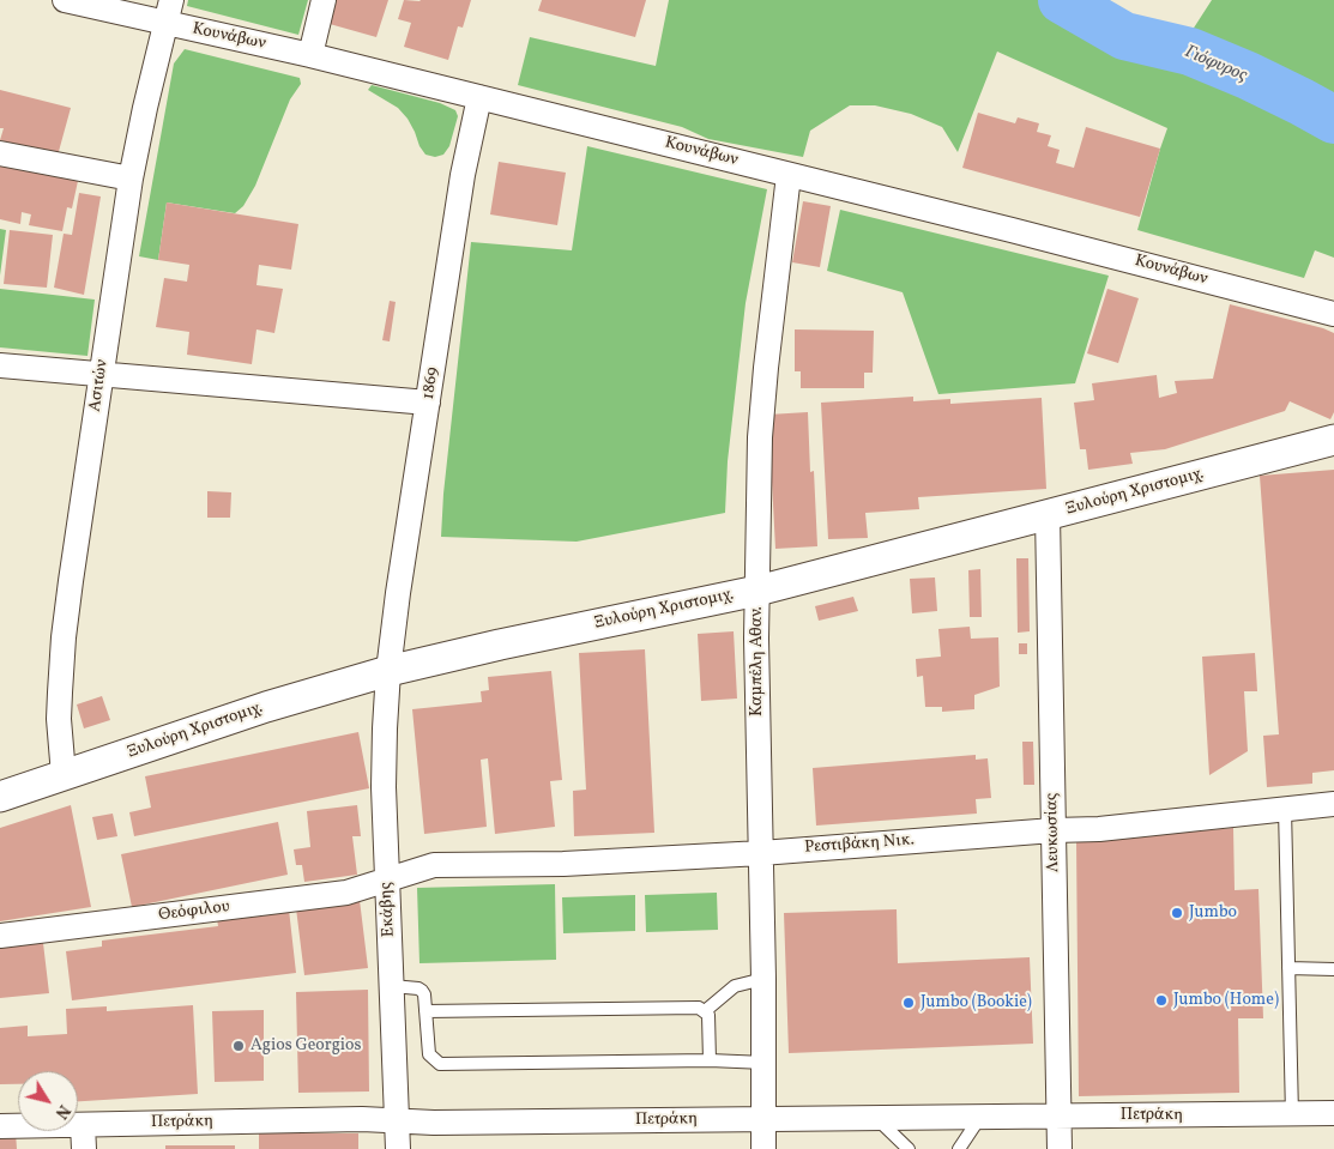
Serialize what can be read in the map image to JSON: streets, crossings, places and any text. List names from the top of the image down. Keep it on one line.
{"streets":{"street":["Κουνάβων","1869","Ασιτών","Ξυλούρη Χριστομιχ.","Καμπέλη Αθαν.","Λευκωσίας","Ρεστιβάκη Νικ.","Εκάβης","Θεόφιλου","Πετράκη"]},"crossings":[["Κουνάβων","1869"],["Κουνάβων","Ασιτών"],["Κουνάβων","Καμπέλη Αθαν."],["1869","Ξυλούρη Χριστομιχ."],["1869","Εκάβης"],["Ασιτών","Ξυλούρη Χριστομιχ."],["Ξυλούρη Χριστομιχ.","Καμπέλη Αθαν."],["Ξυλούρη Χριστομιχ.","Λευκωσίας"],["Ξυλούρη Χριστομιχ.","Εκάβης"],["Καμπέλη Αθαν.","Ρεστιβάκη Νικ."],["Καμπέλη Αθαν.","Πετράκη"],["Λευκωσίας","Ρεστιβάκη Νικ."],["Λευκωσίας","Πετράκη"],["Ρεστιβάκη Νικ.","Εκάβης"],["Ρεστιβάκη Νικ.","Θεόφιλου"],["Εκάβης","Θεόφιλου"],["Εκάβης","Πετράκη"]],"water":["Γιόφυρος"],"places":["Jumbo","Jumbo (Home)","Jumbo (Bookie)","Agios Georgios"],"north":"bottom right"}
